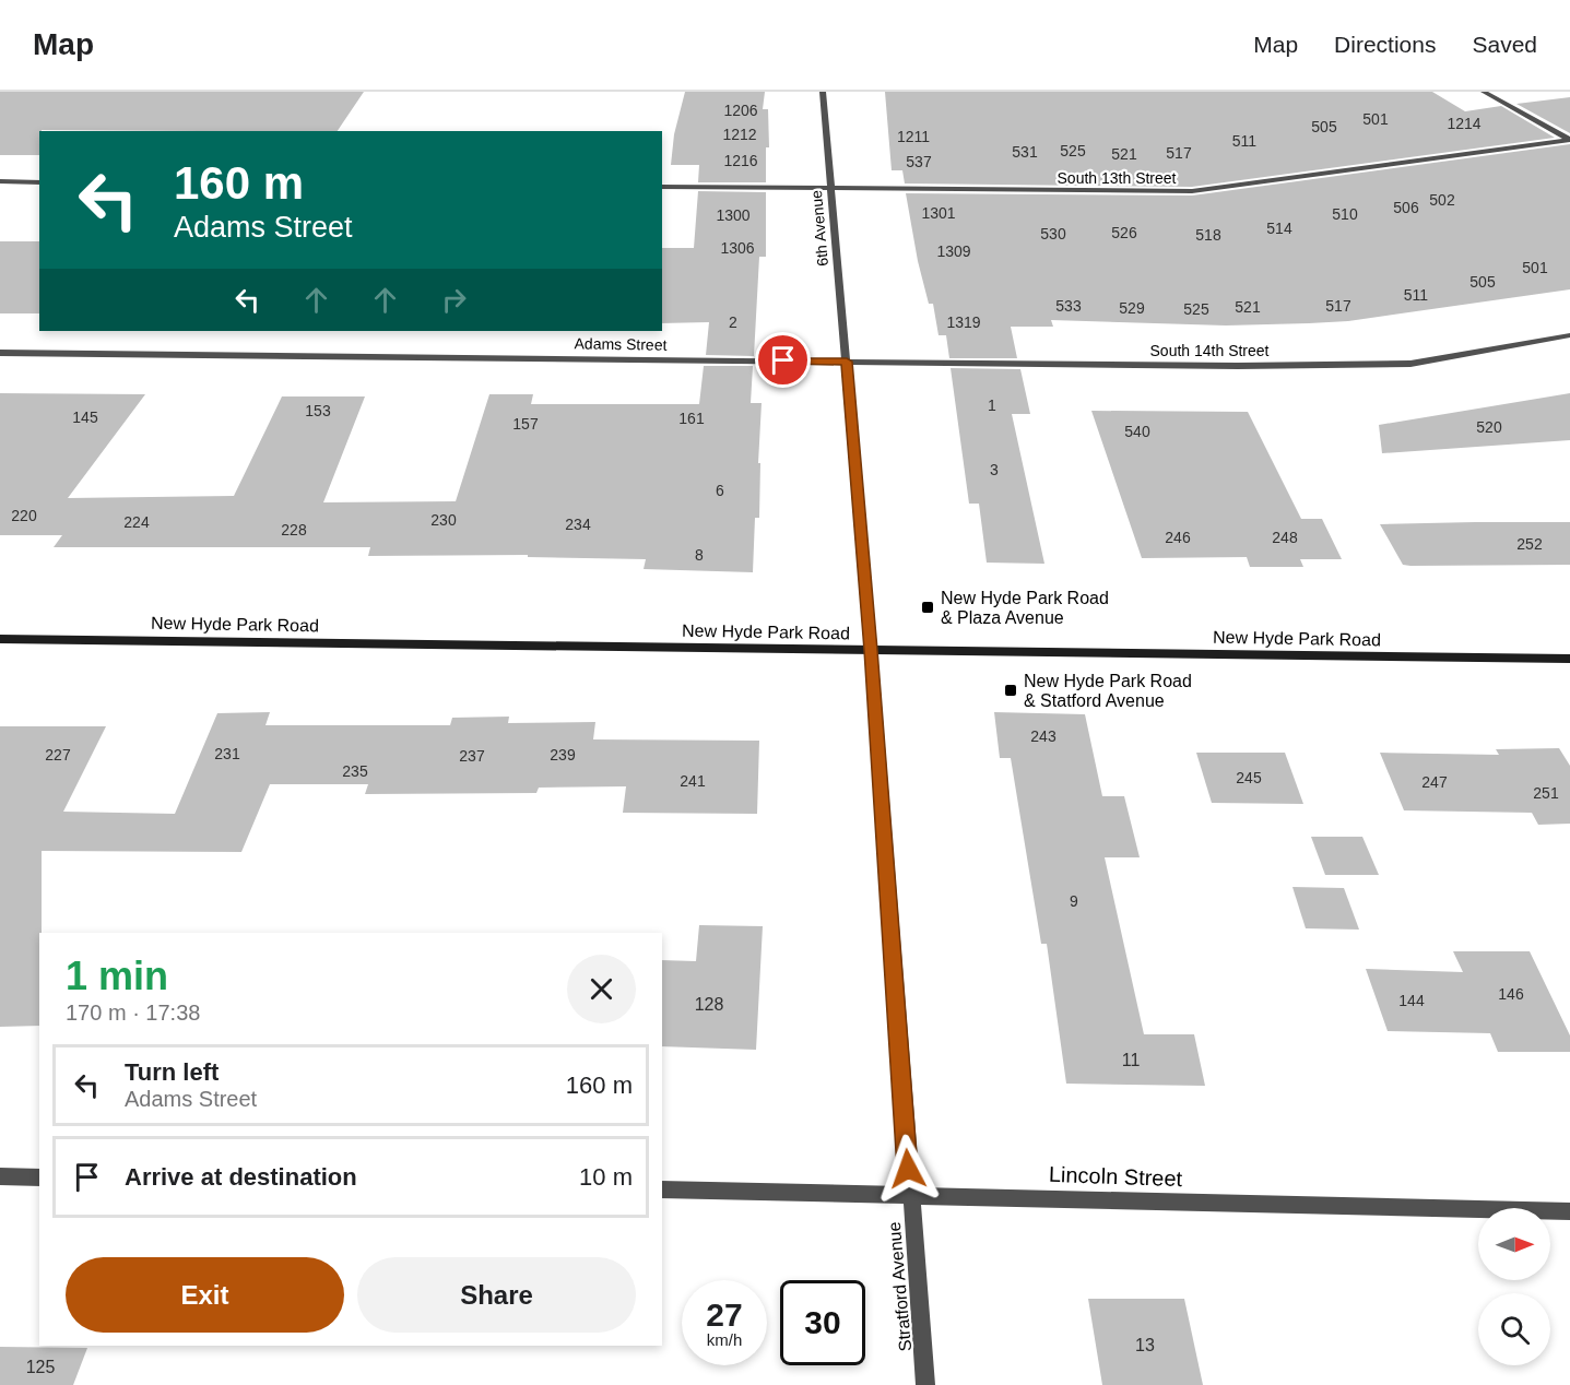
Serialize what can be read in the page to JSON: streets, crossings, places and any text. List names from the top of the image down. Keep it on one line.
{"streets":{"main road":["New Hyde Park Road"],"street":["South 13th Street","6th Avenue","Adams Street","South 14th Street","Lincoln Street","Stratford Avenue"]},"crossings":[["South 13th Street","6th Avenue"],["6th Avenue","Adams Street"],["6th Avenue","South 14th Street"],["6th Avenue","Stratford Avenue"],["Adams Street","South 14th Street"],["Adams Street","Stratford Avenue"],["South 14th Street","Stratford Avenue"],["New Hyde Park Road","Stratford Avenue"],["Lincoln Street","Stratford Avenue"]],"places":{"transit":["New Hyde Park Road & Plaza Avenue","New Hyde Park Road & Statford Avenue"]},"house_numbers":["1206","501","1214","505","1212","1211","511","525","531","517","521","1216","537","502","506","1301","510","1300","514","526","530","518","1306","1309","501","505","511","533","517","521","529","525","2","1319","1","153","145","161","157","520","540","3","6","220","230","224","234","228","246","248","252","8","243","231","227","239","237","235","245","241","247","251","9","146","144","128","11","13","125"],"north":"right","page":{"header":"Map","nav":["Map","Directions","Saved"],"turn":["160 m","Adams Street"],"heading":["1 min","170 m · 17:38"],"list":[{"name":"Turn left","note":"Adams Street","value":"160 m"},{"name":"Arrive at destination","value":"10 m"}],"buttons":["Exit","Share"],"speed":"27 km/h","limit":"30"}}
